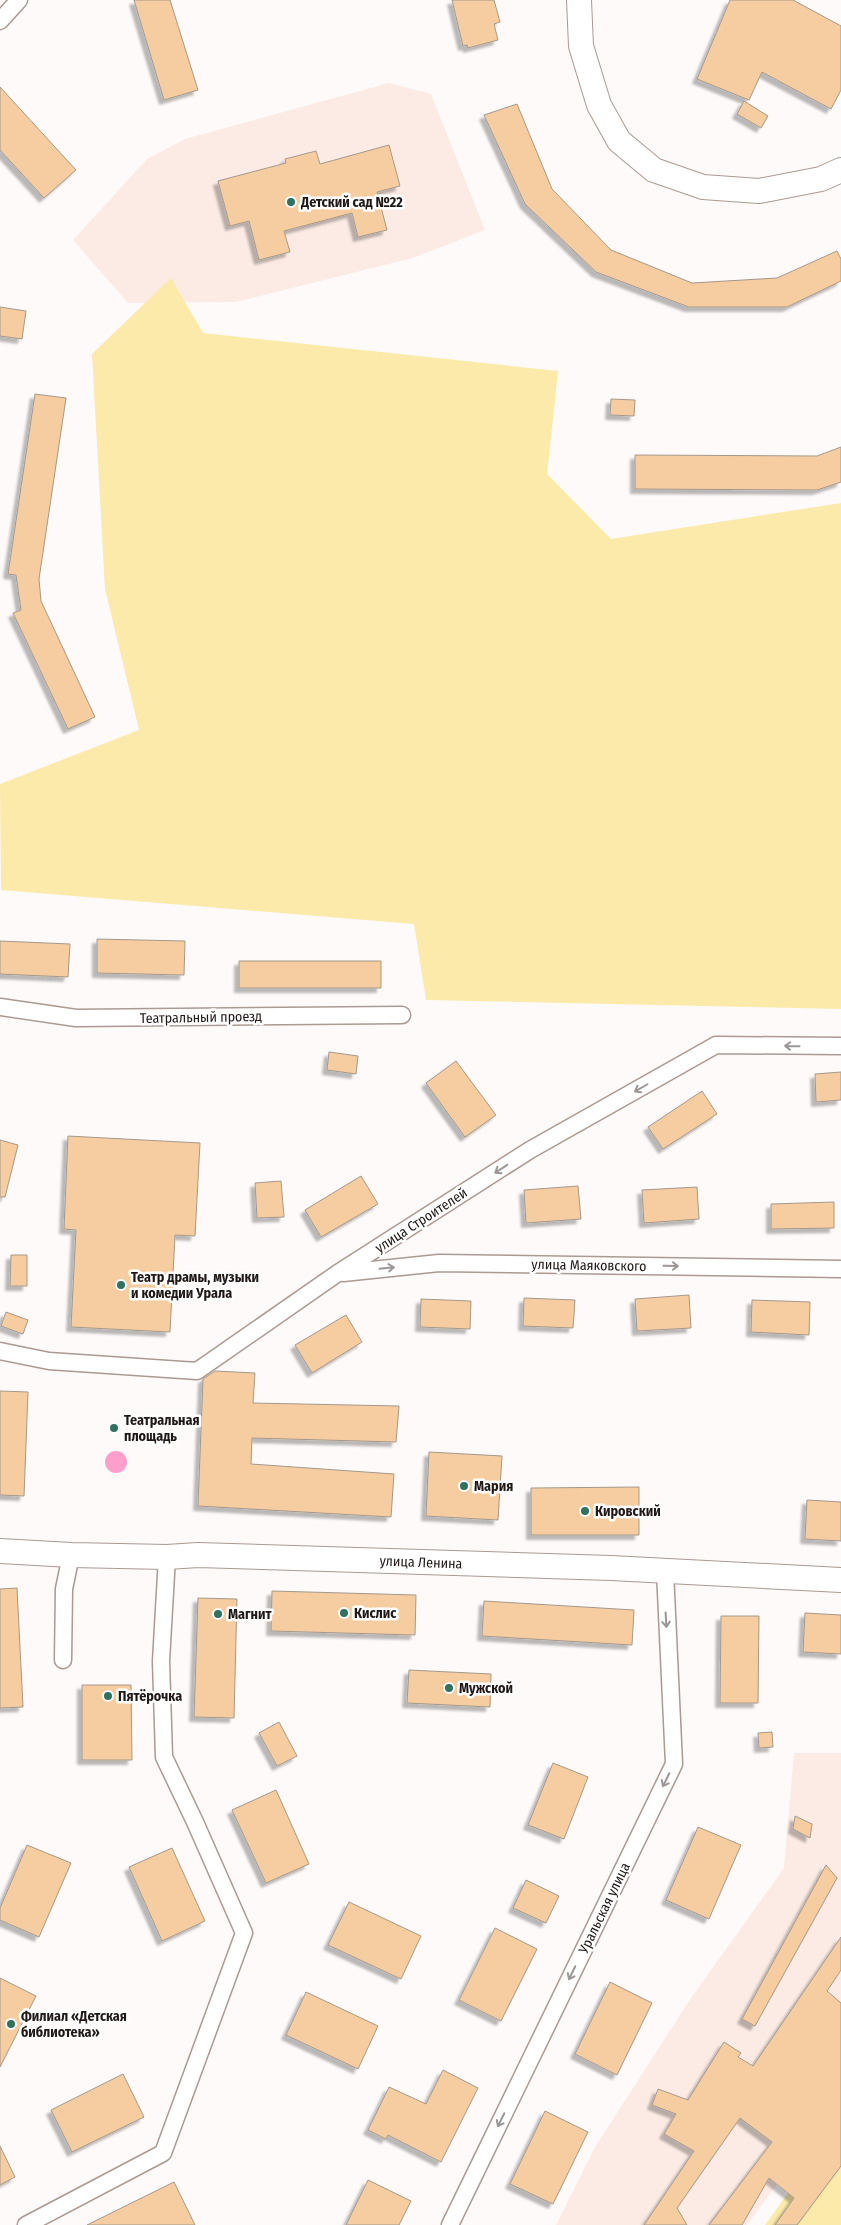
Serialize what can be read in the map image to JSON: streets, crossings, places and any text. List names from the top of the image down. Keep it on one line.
{"streets":{"main road":["улица Ленина"],"street":["Театральный проезд","улица Строителей","улица Маяковского","Уральская улица"]},"crossings":[["улица Строителей","улица Маяковского"],["улица Ленина","Уральская улица"]],"one_way":["улица Строителей","улица Маяковского","Уральская улица"],"places":["Детский сад №22","Театр драмы, музыки и комедии Урала","Театральная площадь","Мария","Кировский","Кислис","Магнит","Мужской","Пятёрочка","Филиал «Детская библиотека»"]}
